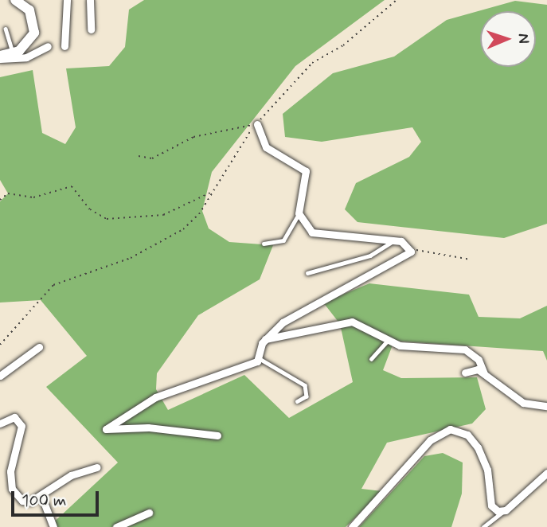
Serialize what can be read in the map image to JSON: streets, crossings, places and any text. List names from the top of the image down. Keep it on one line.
{"scale_bar":"100 m","north":"right"}
